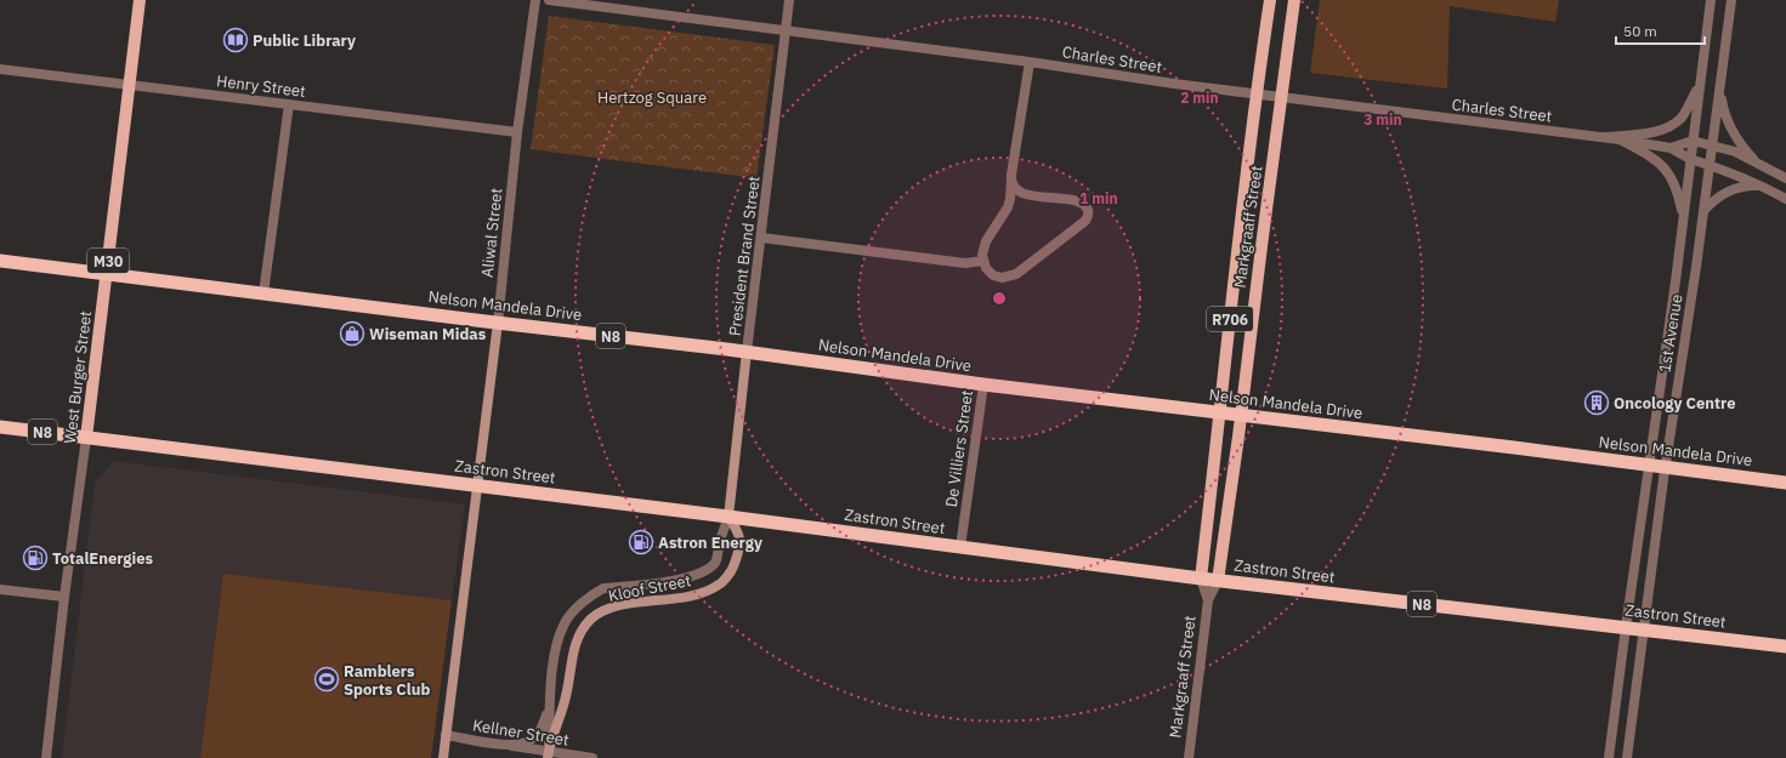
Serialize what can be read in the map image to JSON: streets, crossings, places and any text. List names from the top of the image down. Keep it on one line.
{"streets":{"highway":["Nelson Mandela Drive","N8","Zastron Street"],"main road":["Markgraaff Street","Aliwal Street","President Brand Street","M30","R706","West Burger Street","Kloof Street"],"street":["Charles Street","Henry Street","1st Avenue","De Villiers Street","Kellner Street"]},"crossings":[["Charles Street","Markgraaff Street"],["Charles Street","President Brand Street"],["Henry Street","Aliwal Street"],["Henry Street","West Burger Street"],["Markgraaff Street","Nelson Mandela Drive"],["Markgraaff Street","Zastron Street"],["Aliwal Street","Nelson Mandela Drive"],["Aliwal Street","Zastron Street"],["Aliwal Street","Kellner Street"],["President Brand Street","Nelson Mandela Drive"],["President Brand Street","Zastron Street"],["President Brand Street","Kloof Street"],["Nelson Mandela Drive","1st Avenue"],["Nelson Mandela Drive","West Burger Street"],["Nelson Mandela Drive","De Villiers Street"],["1st Avenue","Zastron Street"],["West Burger Street","Zastron Street"],["De Villiers Street","Zastron Street"],["Zastron Street","Kloof Street"],["Kloof Street","Kellner Street"]],"parks":["Hertzog Square"],"places":{"library":["Public Library"],"shop":["Wiseman Midas"],"building":["Oncology Centre"],"fuel station":["Astron Energy","TotalEnergies"],"sports":["Ramblers Sports Club"]},"scale_bar":"50 m","rings":["2 min","3 min","1 min"]}
